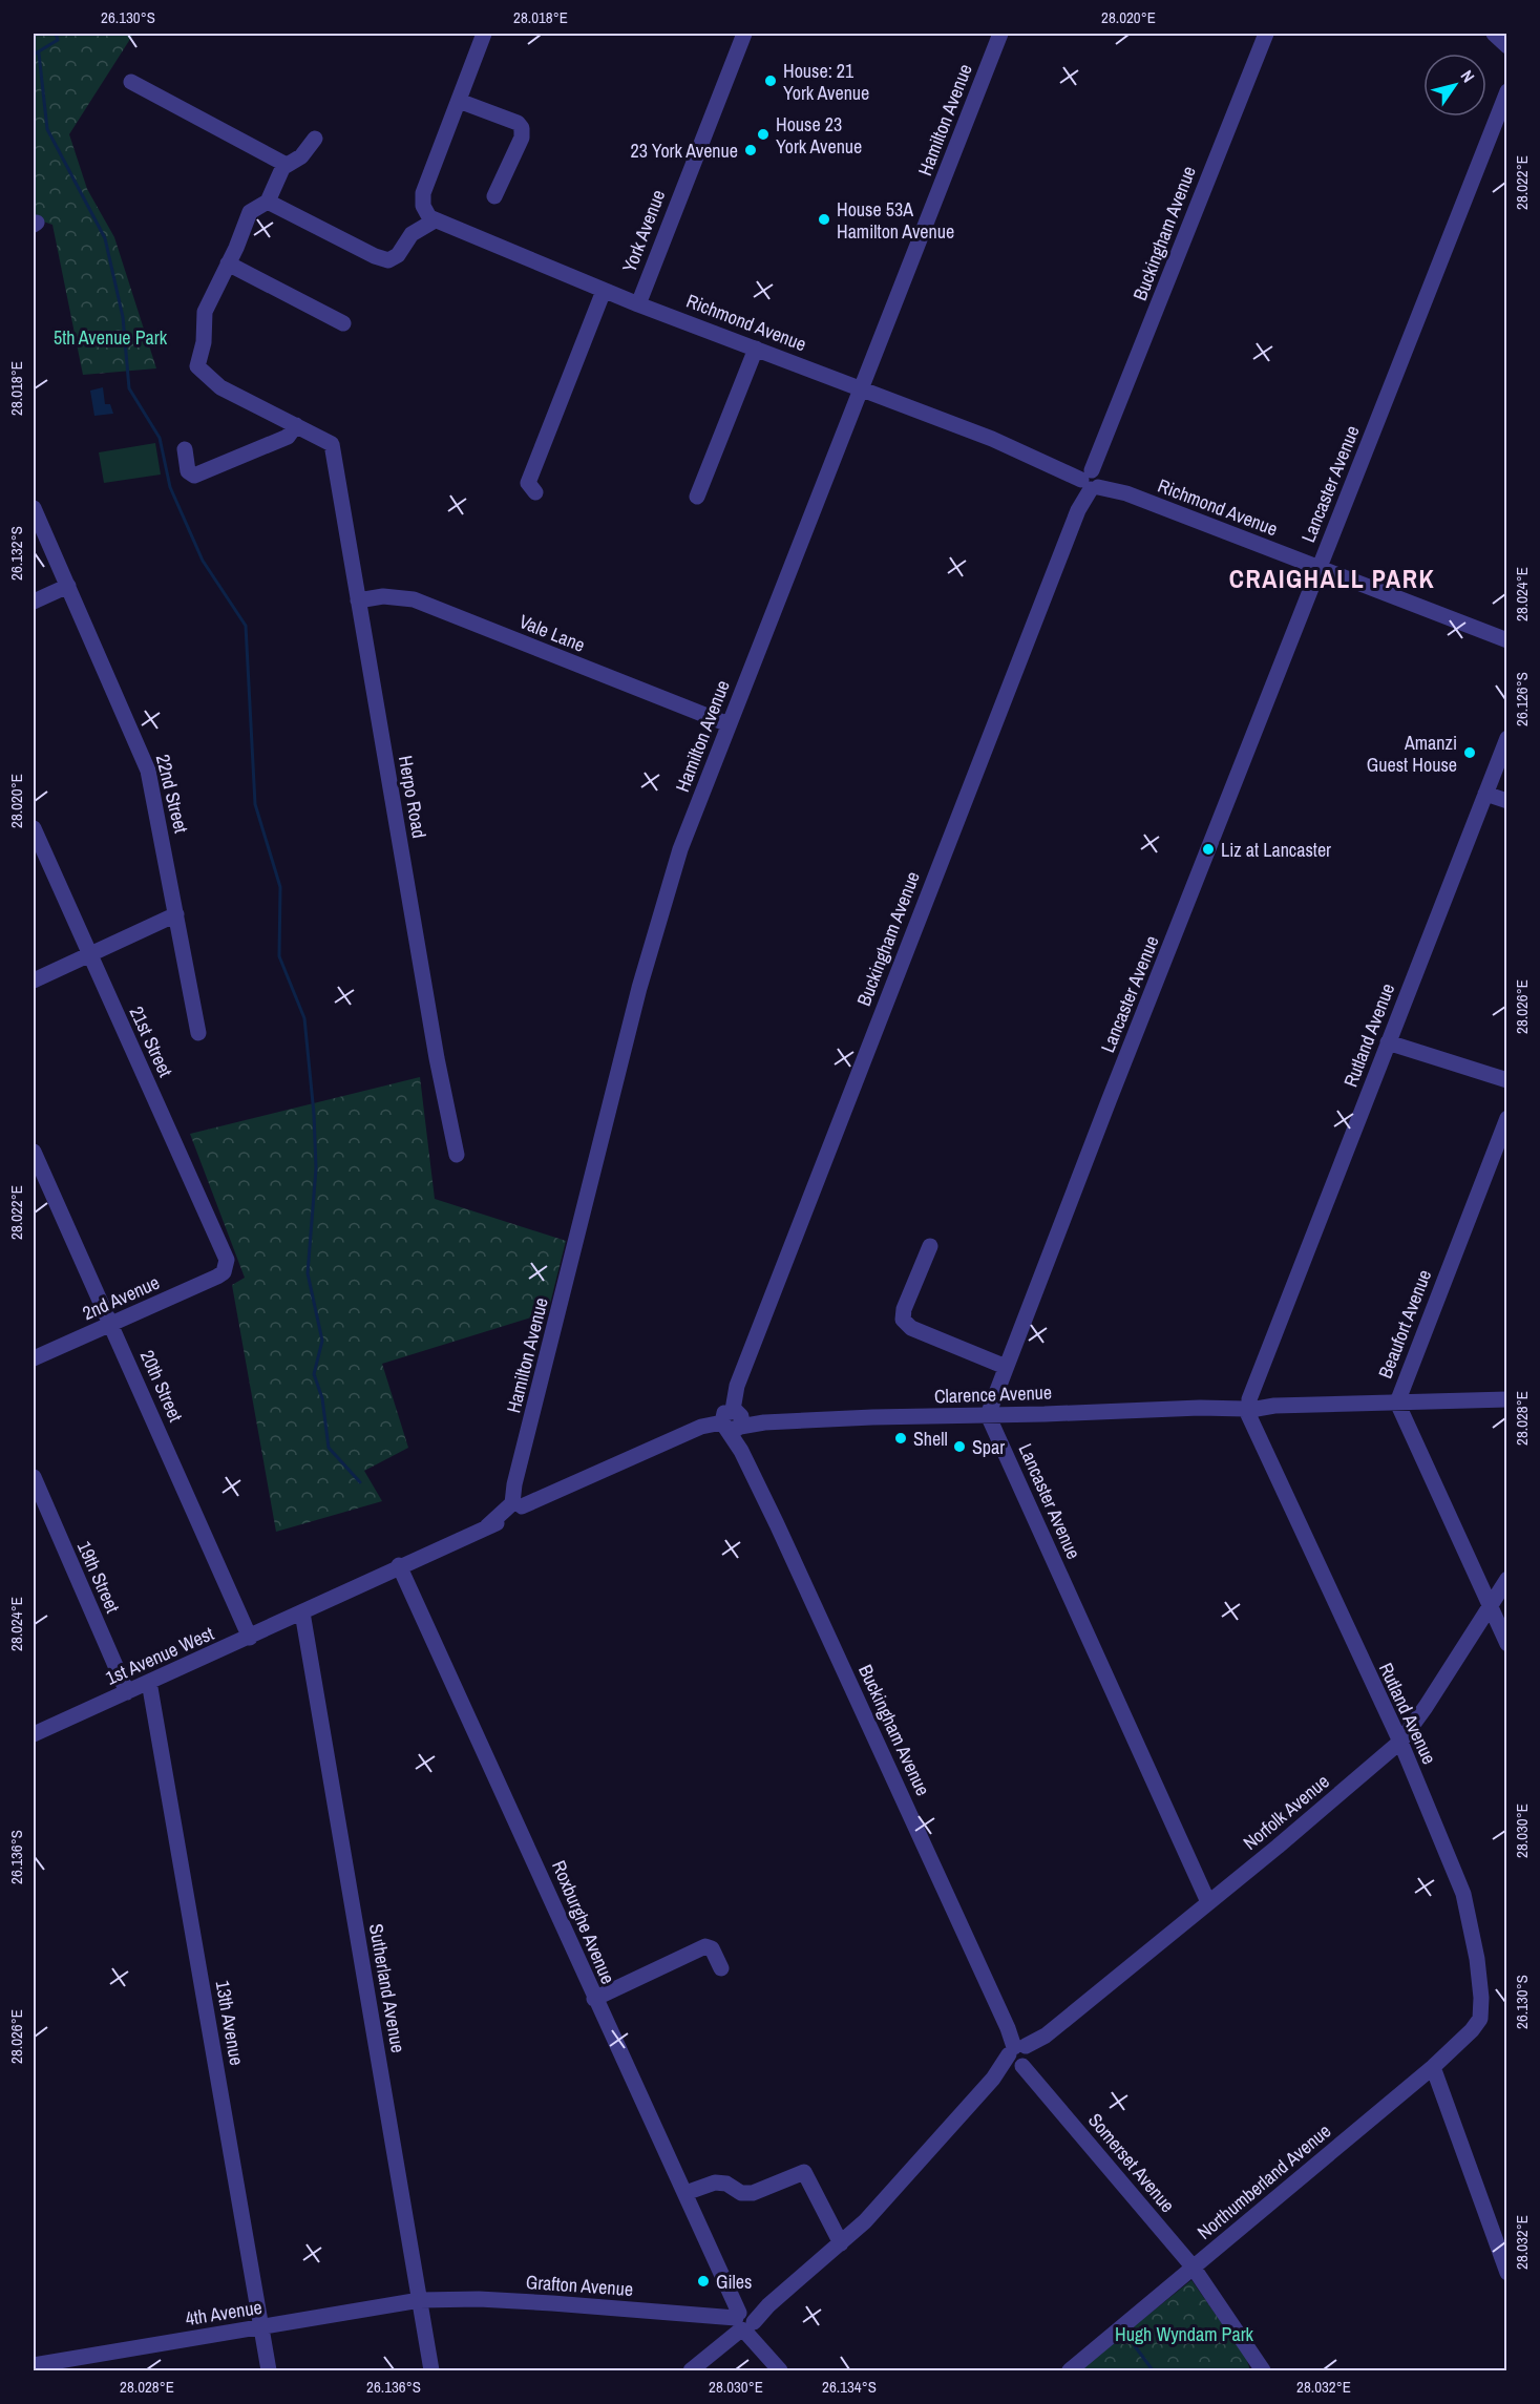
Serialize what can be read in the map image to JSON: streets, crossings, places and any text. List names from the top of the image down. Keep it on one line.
{"streets":{"street":["Hamilton Avenue","York Avenue","Buckingham Avenue","Richmond Avenue","Lancaster Avenue","Vale Lane","22nd Street","Herpo Road","Rutland Avenue","21st Street","2nd Avenue","Beaufort Avenue","20th Street","Clarence Avenue","19th Street","1st Avenue West","Norfolk Avenue","Roxburghe Avenue","Sutherland Avenue","13th Avenue","Somerset Avenue","Northumberland Avenue","Grafton Avenue","4th Avenue"]},"crossings":[["Hamilton Avenue","Richmond Avenue"],["Hamilton Avenue","Vale Lane"],["Hamilton Avenue","Clarence Avenue"],["York Avenue","Richmond Avenue"],["Buckingham Avenue","Richmond Avenue"],["Buckingham Avenue","Clarence Avenue"],["Buckingham Avenue","Norfolk Avenue"],["Buckingham Avenue","Somerset Avenue"],["Richmond Avenue","Lancaster Avenue"],["Lancaster Avenue","Clarence Avenue"],["Lancaster Avenue","Norfolk Avenue"],["Vale Lane","Herpo Road"],["Rutland Avenue","Clarence Avenue"],["Rutland Avenue","Norfolk Avenue"],["Rutland Avenue","Northumberland Avenue"],["21st Street","2nd Avenue"],["2nd Avenue","20th Street"],["Beaufort Avenue","Clarence Avenue"],["Beaufort Avenue","Norfolk Avenue"],["20th Street","1st Avenue West"],["Clarence Avenue","1st Avenue West"],["Clarence Avenue","Roxburghe Avenue"],["Clarence Avenue","Sutherland Avenue"],["19th Street","1st Avenue West"],["1st Avenue West","Sutherland Avenue"],["1st Avenue West","13th Avenue"],["Norfolk Avenue","Somerset Avenue"],["Roxburghe Avenue","Grafton Avenue"],["Sutherland Avenue","Grafton Avenue"],["Sutherland Avenue","4th Avenue"],["13th Avenue","4th Avenue"],["Somerset Avenue","Northumberland Avenue"],["Grafton Avenue","4th Avenue"]],"districts":["CRAIGHALL PARK"],"parks":["5th Avenue Park","Hugh Wyndam Park"],"places":["House: 21 York Avenue","House 23 York Avenue","23 York Avenue","House 53A Hamilton Avenue","Amanzi Guest House","Liz at Lancaster","Shell","Spar","Giles"],"north":"top right","coordinates":["26.130°S","28.018°E","28.020°E","28.022°E","26.132°S","28.024°E","26.126°S","28.026°E","28.028°E","28.030°E","26.136°S","28.032°E","26.134°S"]}
